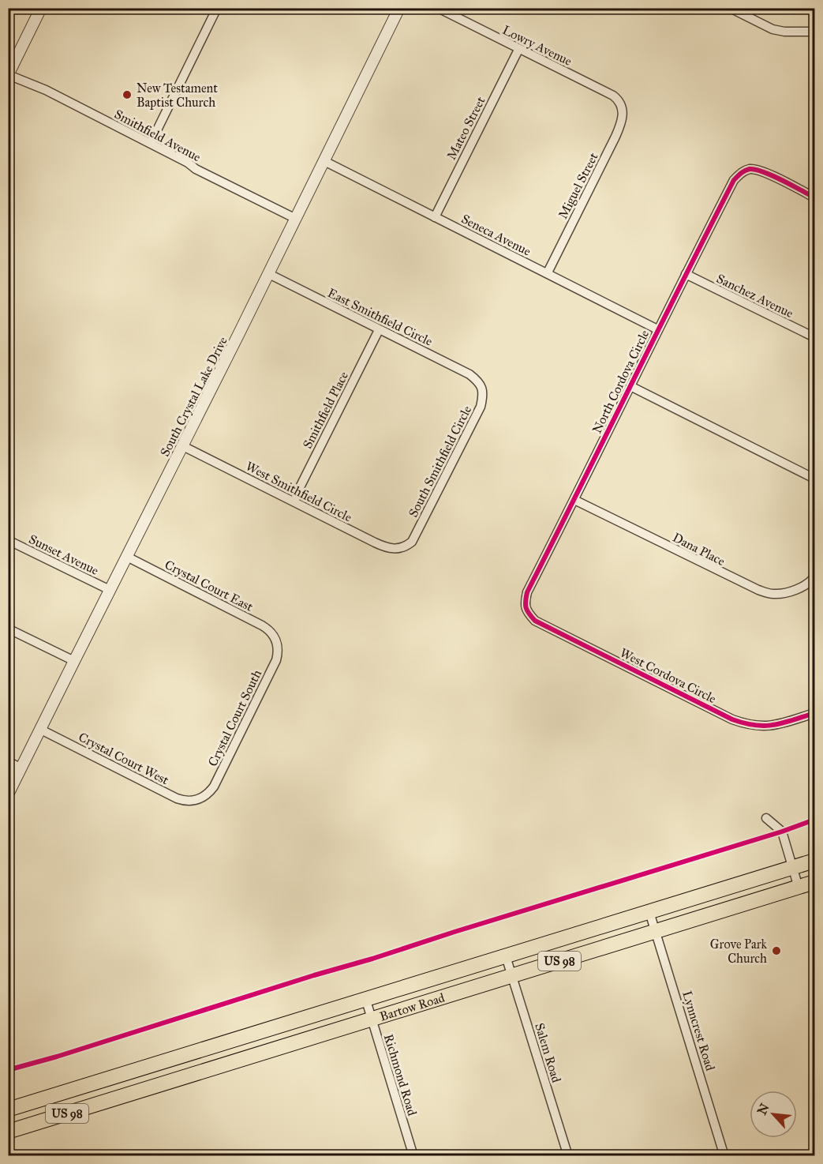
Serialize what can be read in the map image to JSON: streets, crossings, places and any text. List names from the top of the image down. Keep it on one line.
{"streets":{"main road":["US 98","Bartow Road"],"street":["Lowry Avenue","Mateo Street","Smithfield Avenue","Miguel Street","Seneca Avenue","Sanchez Avenue","East Smithfield Circle","North Cordova Circle","South Crystal Lake Drive","Smithfield Place","South Smithfield Circle","West Smithfield Circle","Dana Place","Sunset Avenue","Crystal Court East","West Cordova Circle","Crystal Court South","Crystal Court West","Lynncrest Road","Salem Road","Richmond Road"]},"crossings":[["Lowry Avenue","Mateo Street"],["Lowry Avenue","Miguel Street"],["Mateo Street","Seneca Avenue"],["Smithfield Avenue","South Crystal Lake Drive"],["Miguel Street","Seneca Avenue"],["Seneca Avenue","North Cordova Circle"],["Seneca Avenue","South Crystal Lake Drive"],["Sanchez Avenue","North Cordova Circle"],["East Smithfield Circle","South Crystal Lake Drive"],["East Smithfield Circle","Smithfield Place"],["East Smithfield Circle","South Smithfield Circle"],["North Cordova Circle","Dana Place"],["North Cordova Circle","West Cordova Circle"],["South Crystal Lake Drive","West Smithfield Circle"],["South Crystal Lake Drive","Sunset Avenue"],["South Crystal Lake Drive","Crystal Court East"],["South Crystal Lake Drive","Crystal Court West"],["Smithfield Place","West Smithfield Circle"],["South Smithfield Circle","West Smithfield Circle"],["Crystal Court East","Crystal Court South"],["Crystal Court South","Crystal Court West"],["Bartow Road","Lynncrest Road"],["Bartow Road","Salem Road"],["Bartow Road","Richmond Road"]],"places":["New Testament Baptist Church","Grove Park Church"],"north":"top left"}
